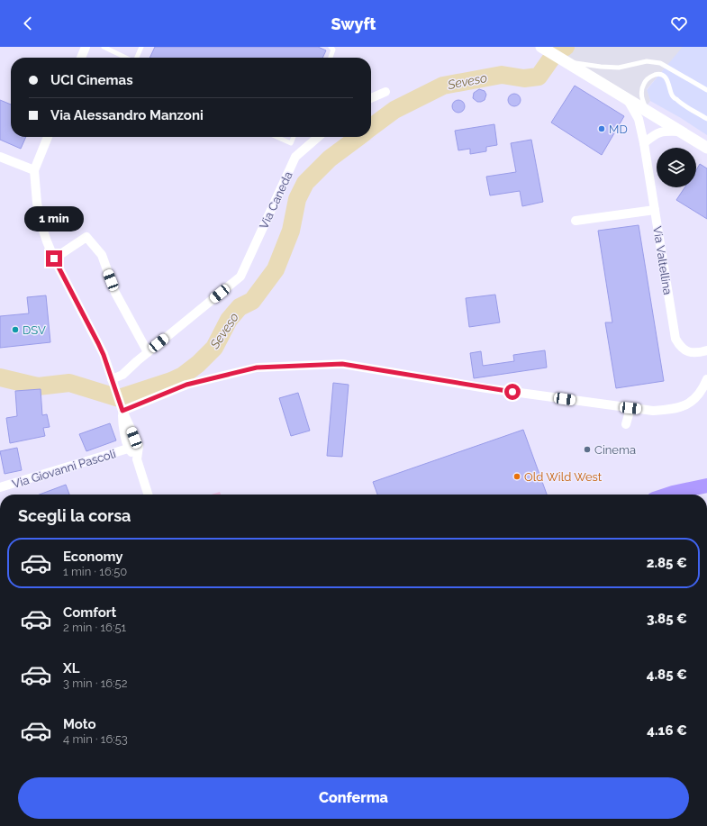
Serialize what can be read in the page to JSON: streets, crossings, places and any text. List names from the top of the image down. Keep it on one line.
{"streets":{"street":["Via Caneda","Via Valtellina","Via Giovanni Pascoli"]},"water":["Seveso"],"places":["MD","DSV","Cinema","Old Wild West"],"page":{"header":"Swyft","banner":["UCI Cinemas","Via Alessandro Manzoni"],"bubble":"1 min","heading":"Scegli la corsa","list":[{"name":"Economy","note":"1 min · 16:50","value":"2.85 €"},{"name":"Comfort","note":"2 min · 16:51","value":"3.85 €"},{"name":"XL","note":"3 min · 16:52","value":"4.85 €"},{"name":"Moto","note":"4 min · 16:53","value":"4.16 €"}],"buttons":"Conferma"}}
